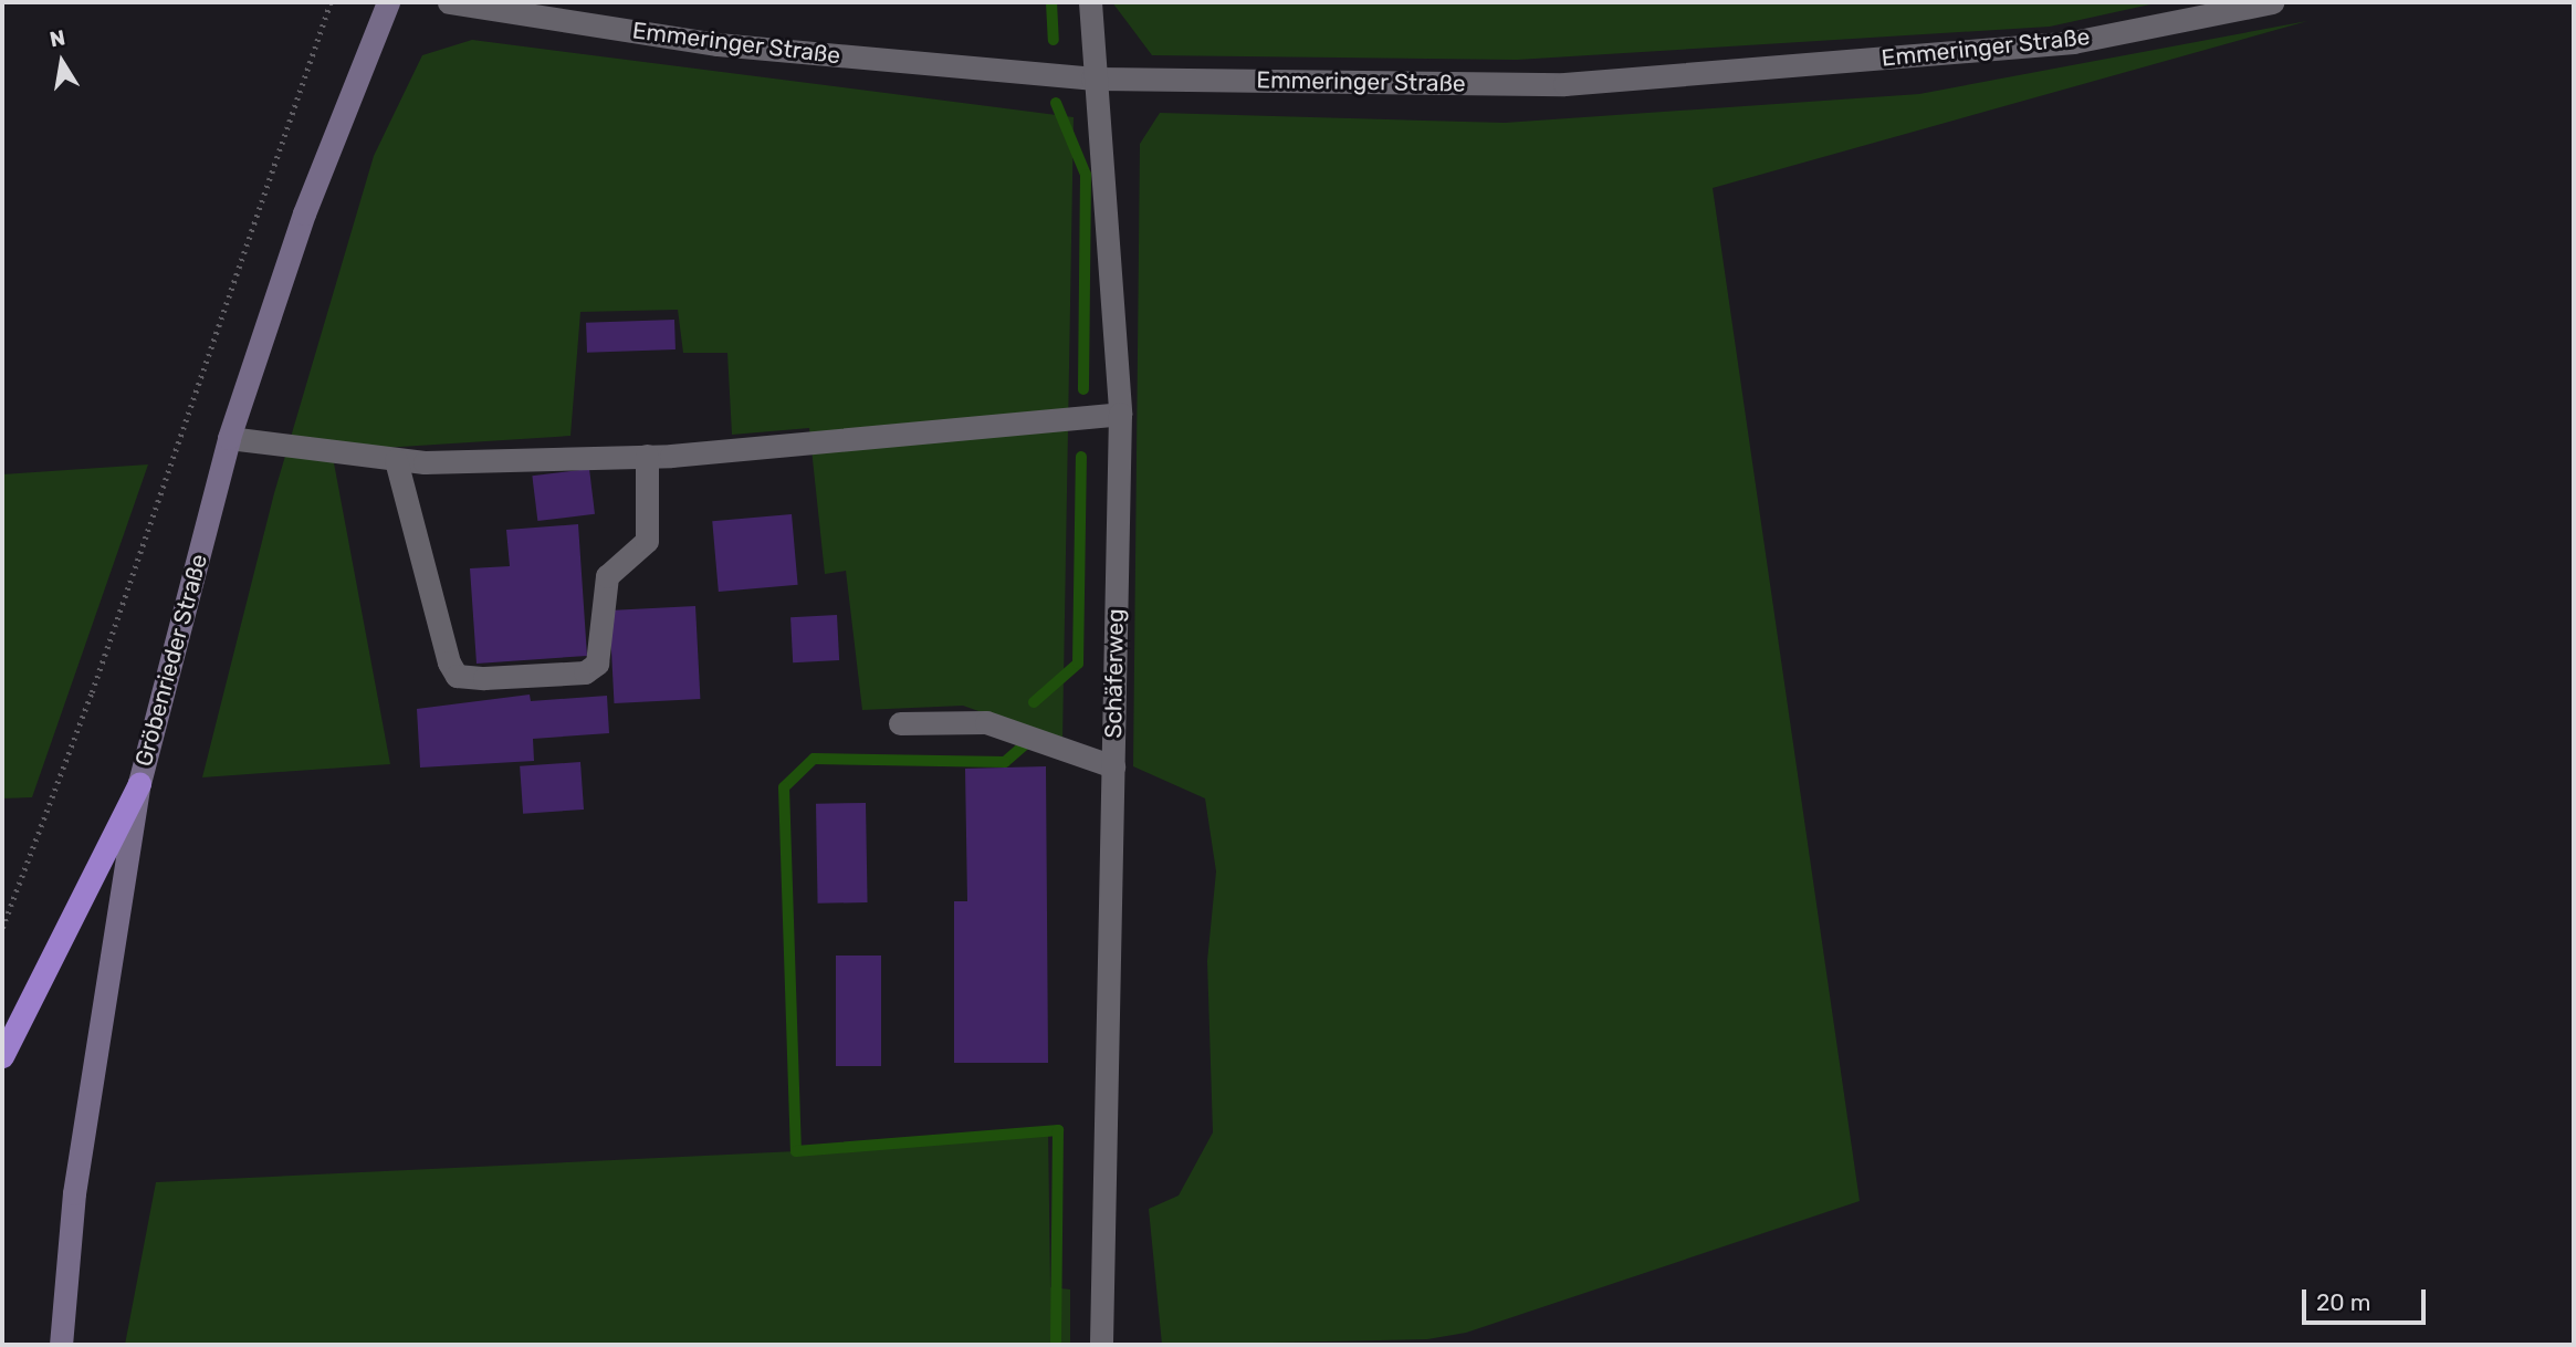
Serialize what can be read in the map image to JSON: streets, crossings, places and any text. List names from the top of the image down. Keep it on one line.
{"streets":{"street":["Emmeringer Straße","Gröbenrieder Straße","Schäferweg"]},"crossings":[["Emmeringer Straße","Schäferweg"]],"scale_bar":"20 m","north":"top"}
